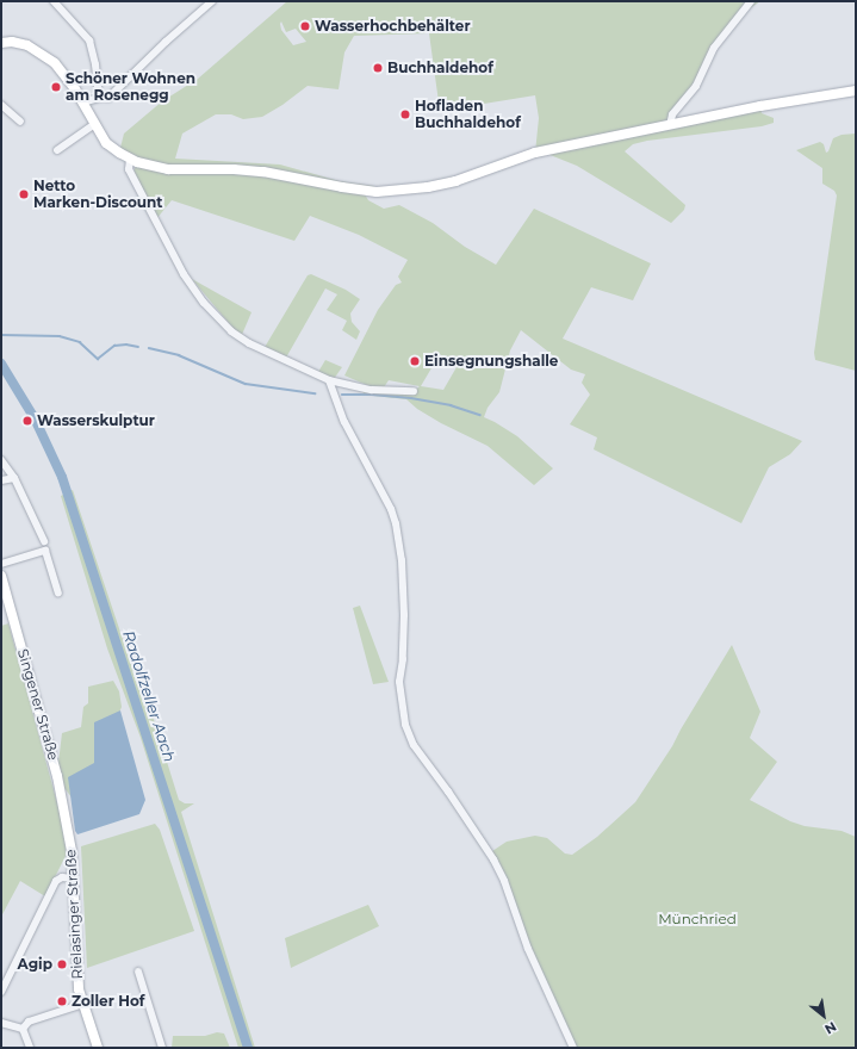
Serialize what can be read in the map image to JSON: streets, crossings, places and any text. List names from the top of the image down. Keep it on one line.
{"streets":{"main road":["Singener Straße","Rielasinger Straße"]},"crossings":[["Singener Straße","Rielasinger Straße"]],"water":["Radolfzeller Aach"],"parks":["Münchried"],"places":["Wasserhochbehälter","Buchhaldehof","Schöner Wohnen am Rosenegg","Hofladen Buchhaldehof","Netto Marken-Discount","Einsegnungshalle","Wasserskulptur","Agip","Zoller Hof"],"north":"bottom right"}
